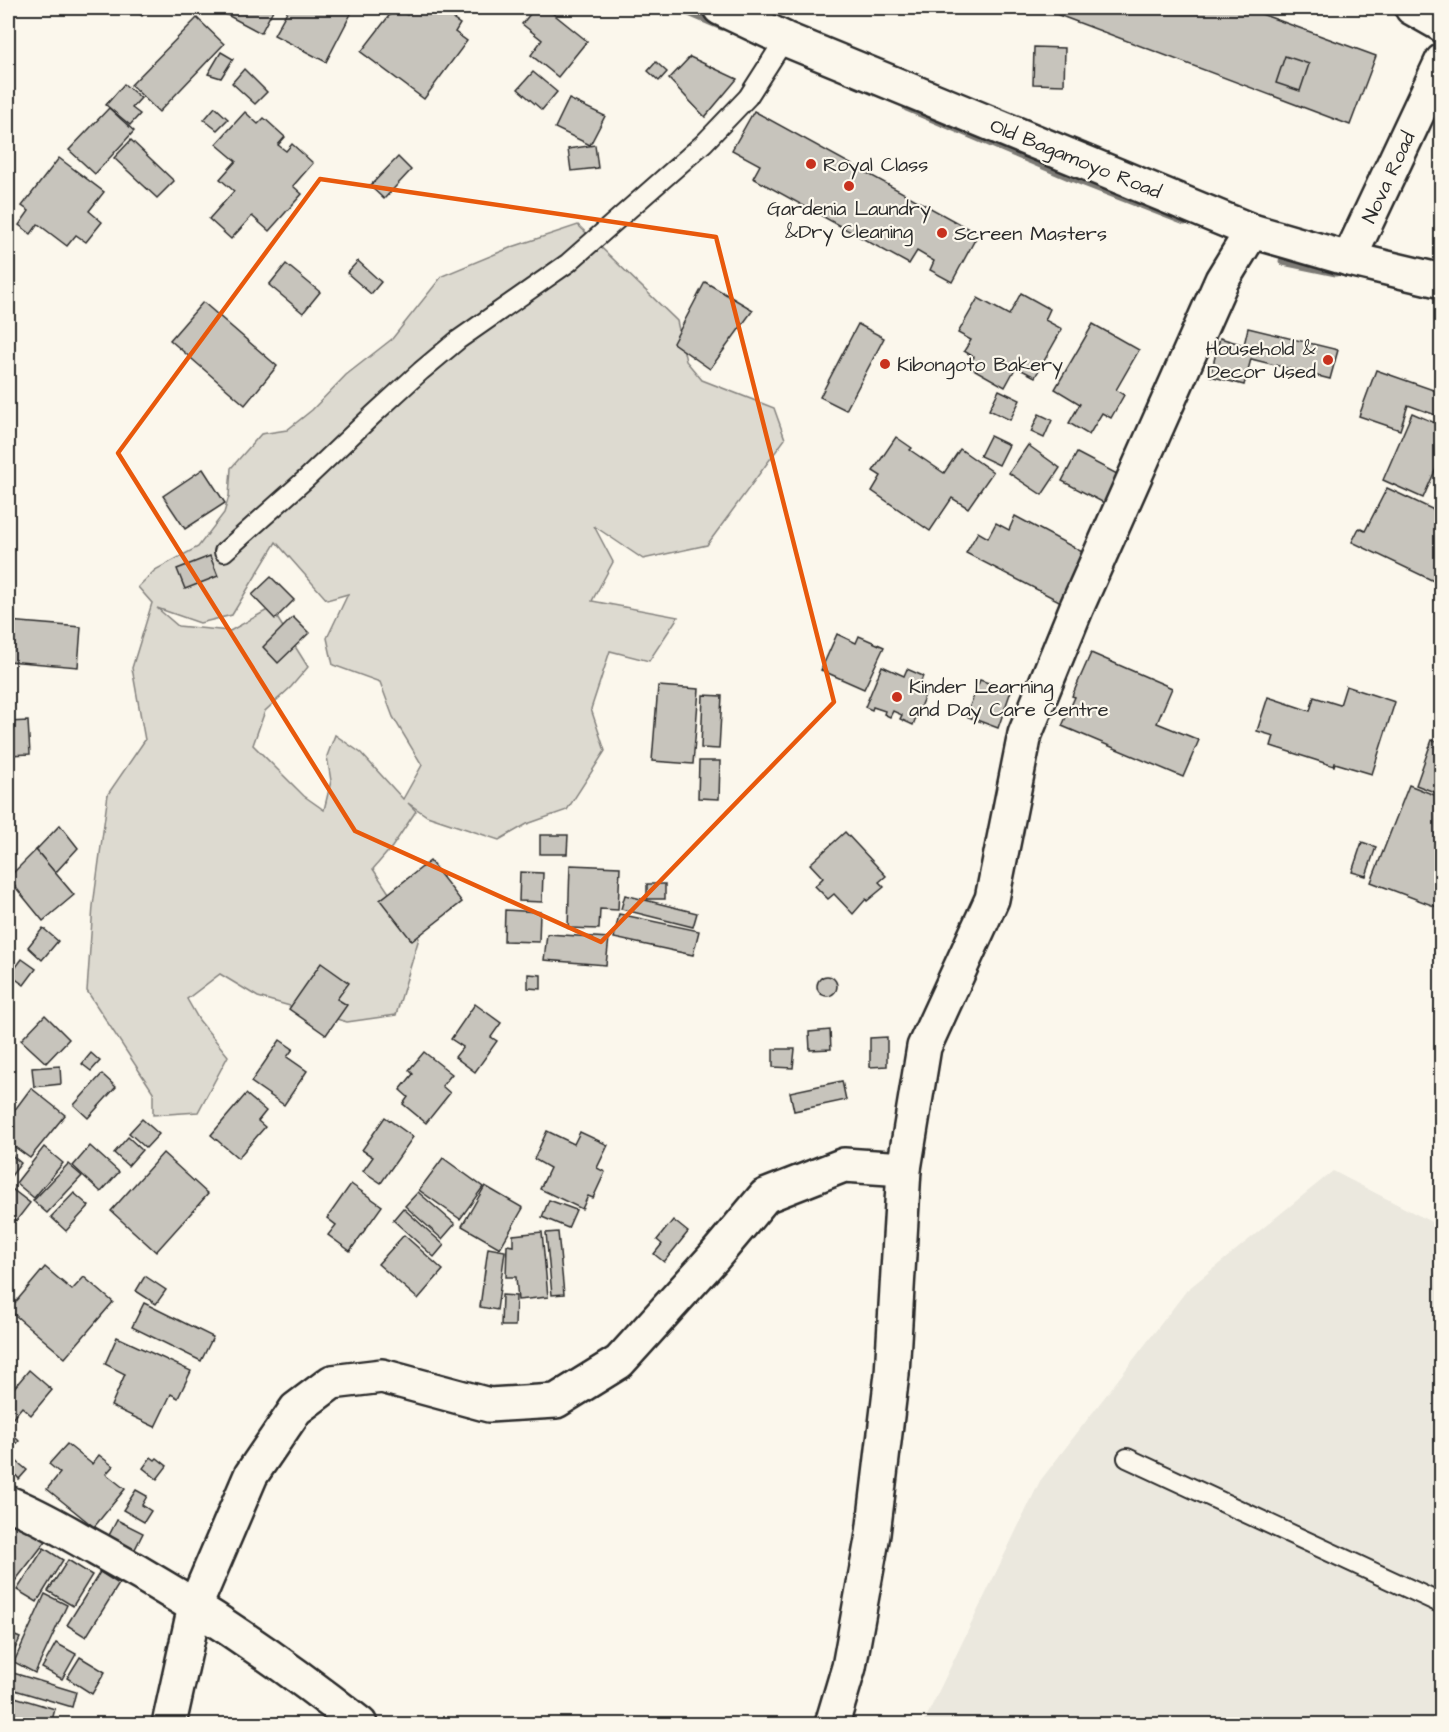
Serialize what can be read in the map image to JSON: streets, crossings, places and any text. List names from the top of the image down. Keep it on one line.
{"streets":{"street":["Old Bagamoyo Road","Nova Road"]},"crossings":[["Old Bagamoyo Road","Nova Road"]],"places":["Royal Class","Gardenia Laundry &Dry Cleaning","Screen Masters","Household & Decor Used","Kibongoto Bakery","Kinder Learning and Day Care Centre"]}
